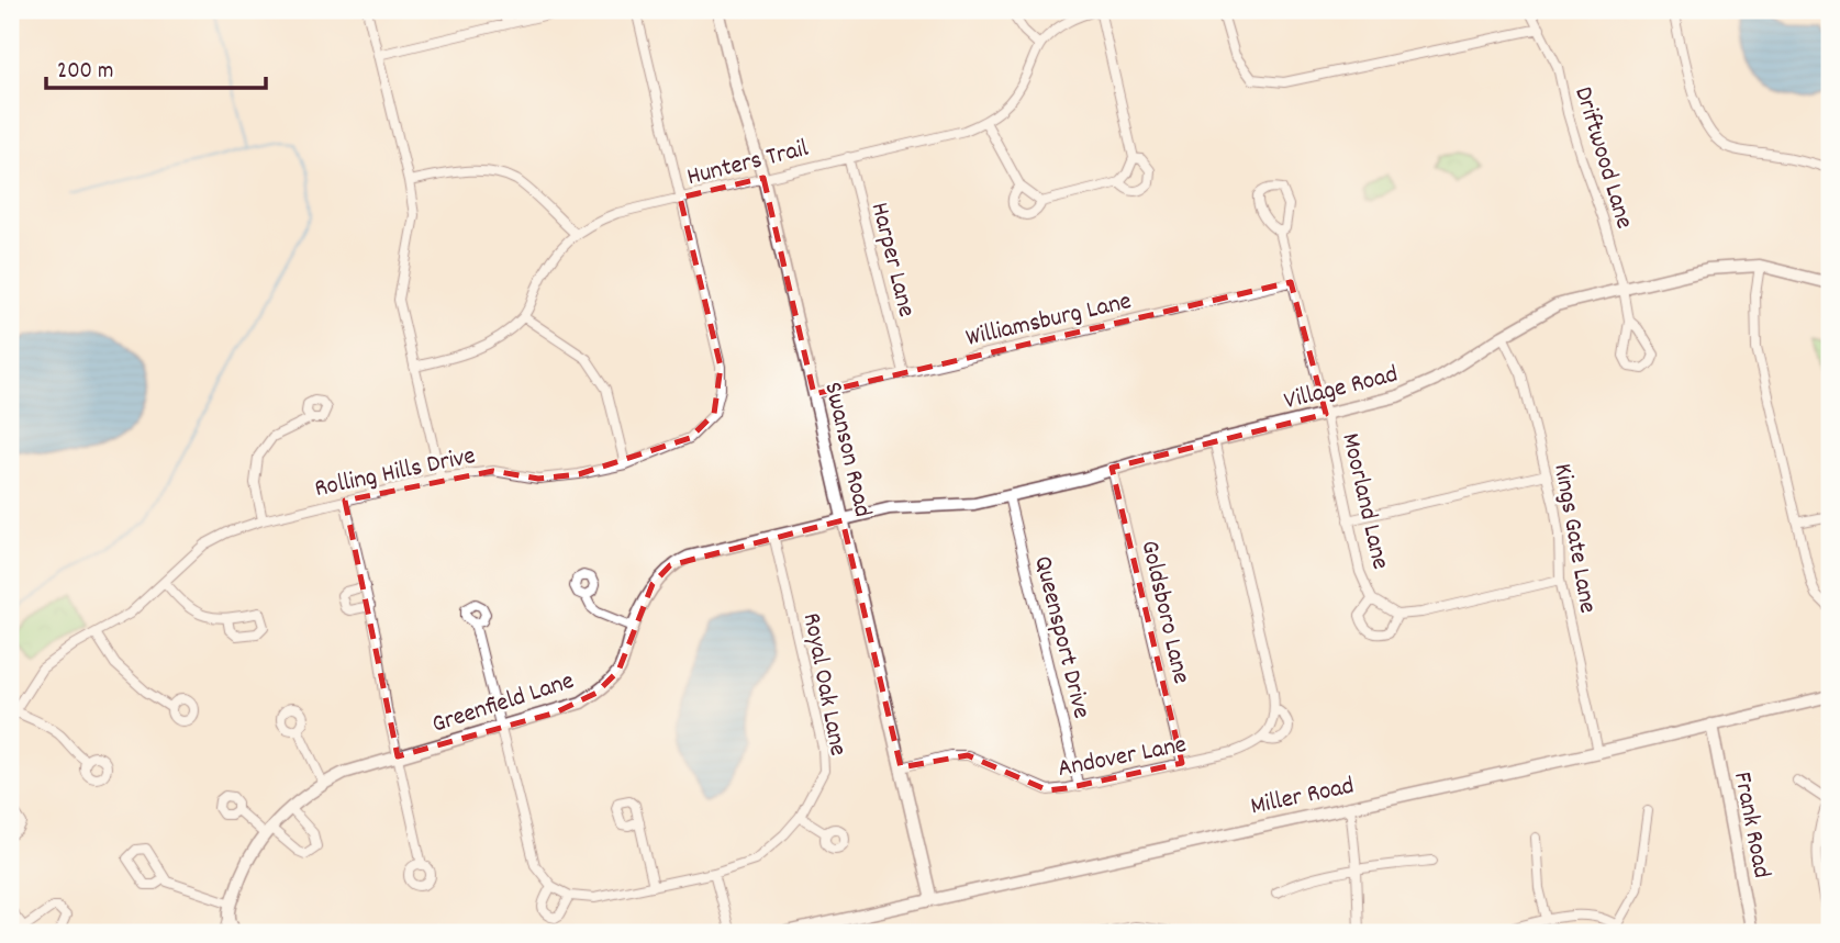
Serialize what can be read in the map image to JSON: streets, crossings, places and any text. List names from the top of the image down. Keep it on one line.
{"streets":{"street":["Driftwood Lane","Hunters Trail","Harper Lane","Williamsburg Lane","Village Road","Swanson Road","Rolling Hills Drive","Moorland Lane","Kings Gate Lane","Goldsboro Lane","Queensport Drive","Royal Oak Lane","Greenfield Lane","Andover Lane","Miller Road","Frank Road"]},"crossings":[["Driftwood Lane","Village Road"],["Hunters Trail","Harper Lane"],["Hunters Trail","Swanson Road"],["Hunters Trail","Rolling Hills Drive"],["Harper Lane","Williamsburg Lane"],["Williamsburg Lane","Swanson Road"],["Williamsburg Lane","Moorland Lane"],["Village Road","Swanson Road"],["Village Road","Moorland Lane"],["Village Road","Kings Gate Lane"],["Village Road","Goldsboro Lane"],["Village Road","Queensport Drive"],["Village Road","Greenfield Lane"],["Village Road","Andover Lane"],["Swanson Road","Greenfield Lane"],["Swanson Road","Andover Lane"],["Swanson Road","Miller Road"],["Moorland Lane","Kings Gate Lane"],["Kings Gate Lane","Miller Road"],["Goldsboro Lane","Andover Lane"],["Queensport Drive","Andover Lane"],["Royal Oak Lane","Greenfield Lane"],["Miller Road","Frank Road"]],"scale_bar":"200 m"}
